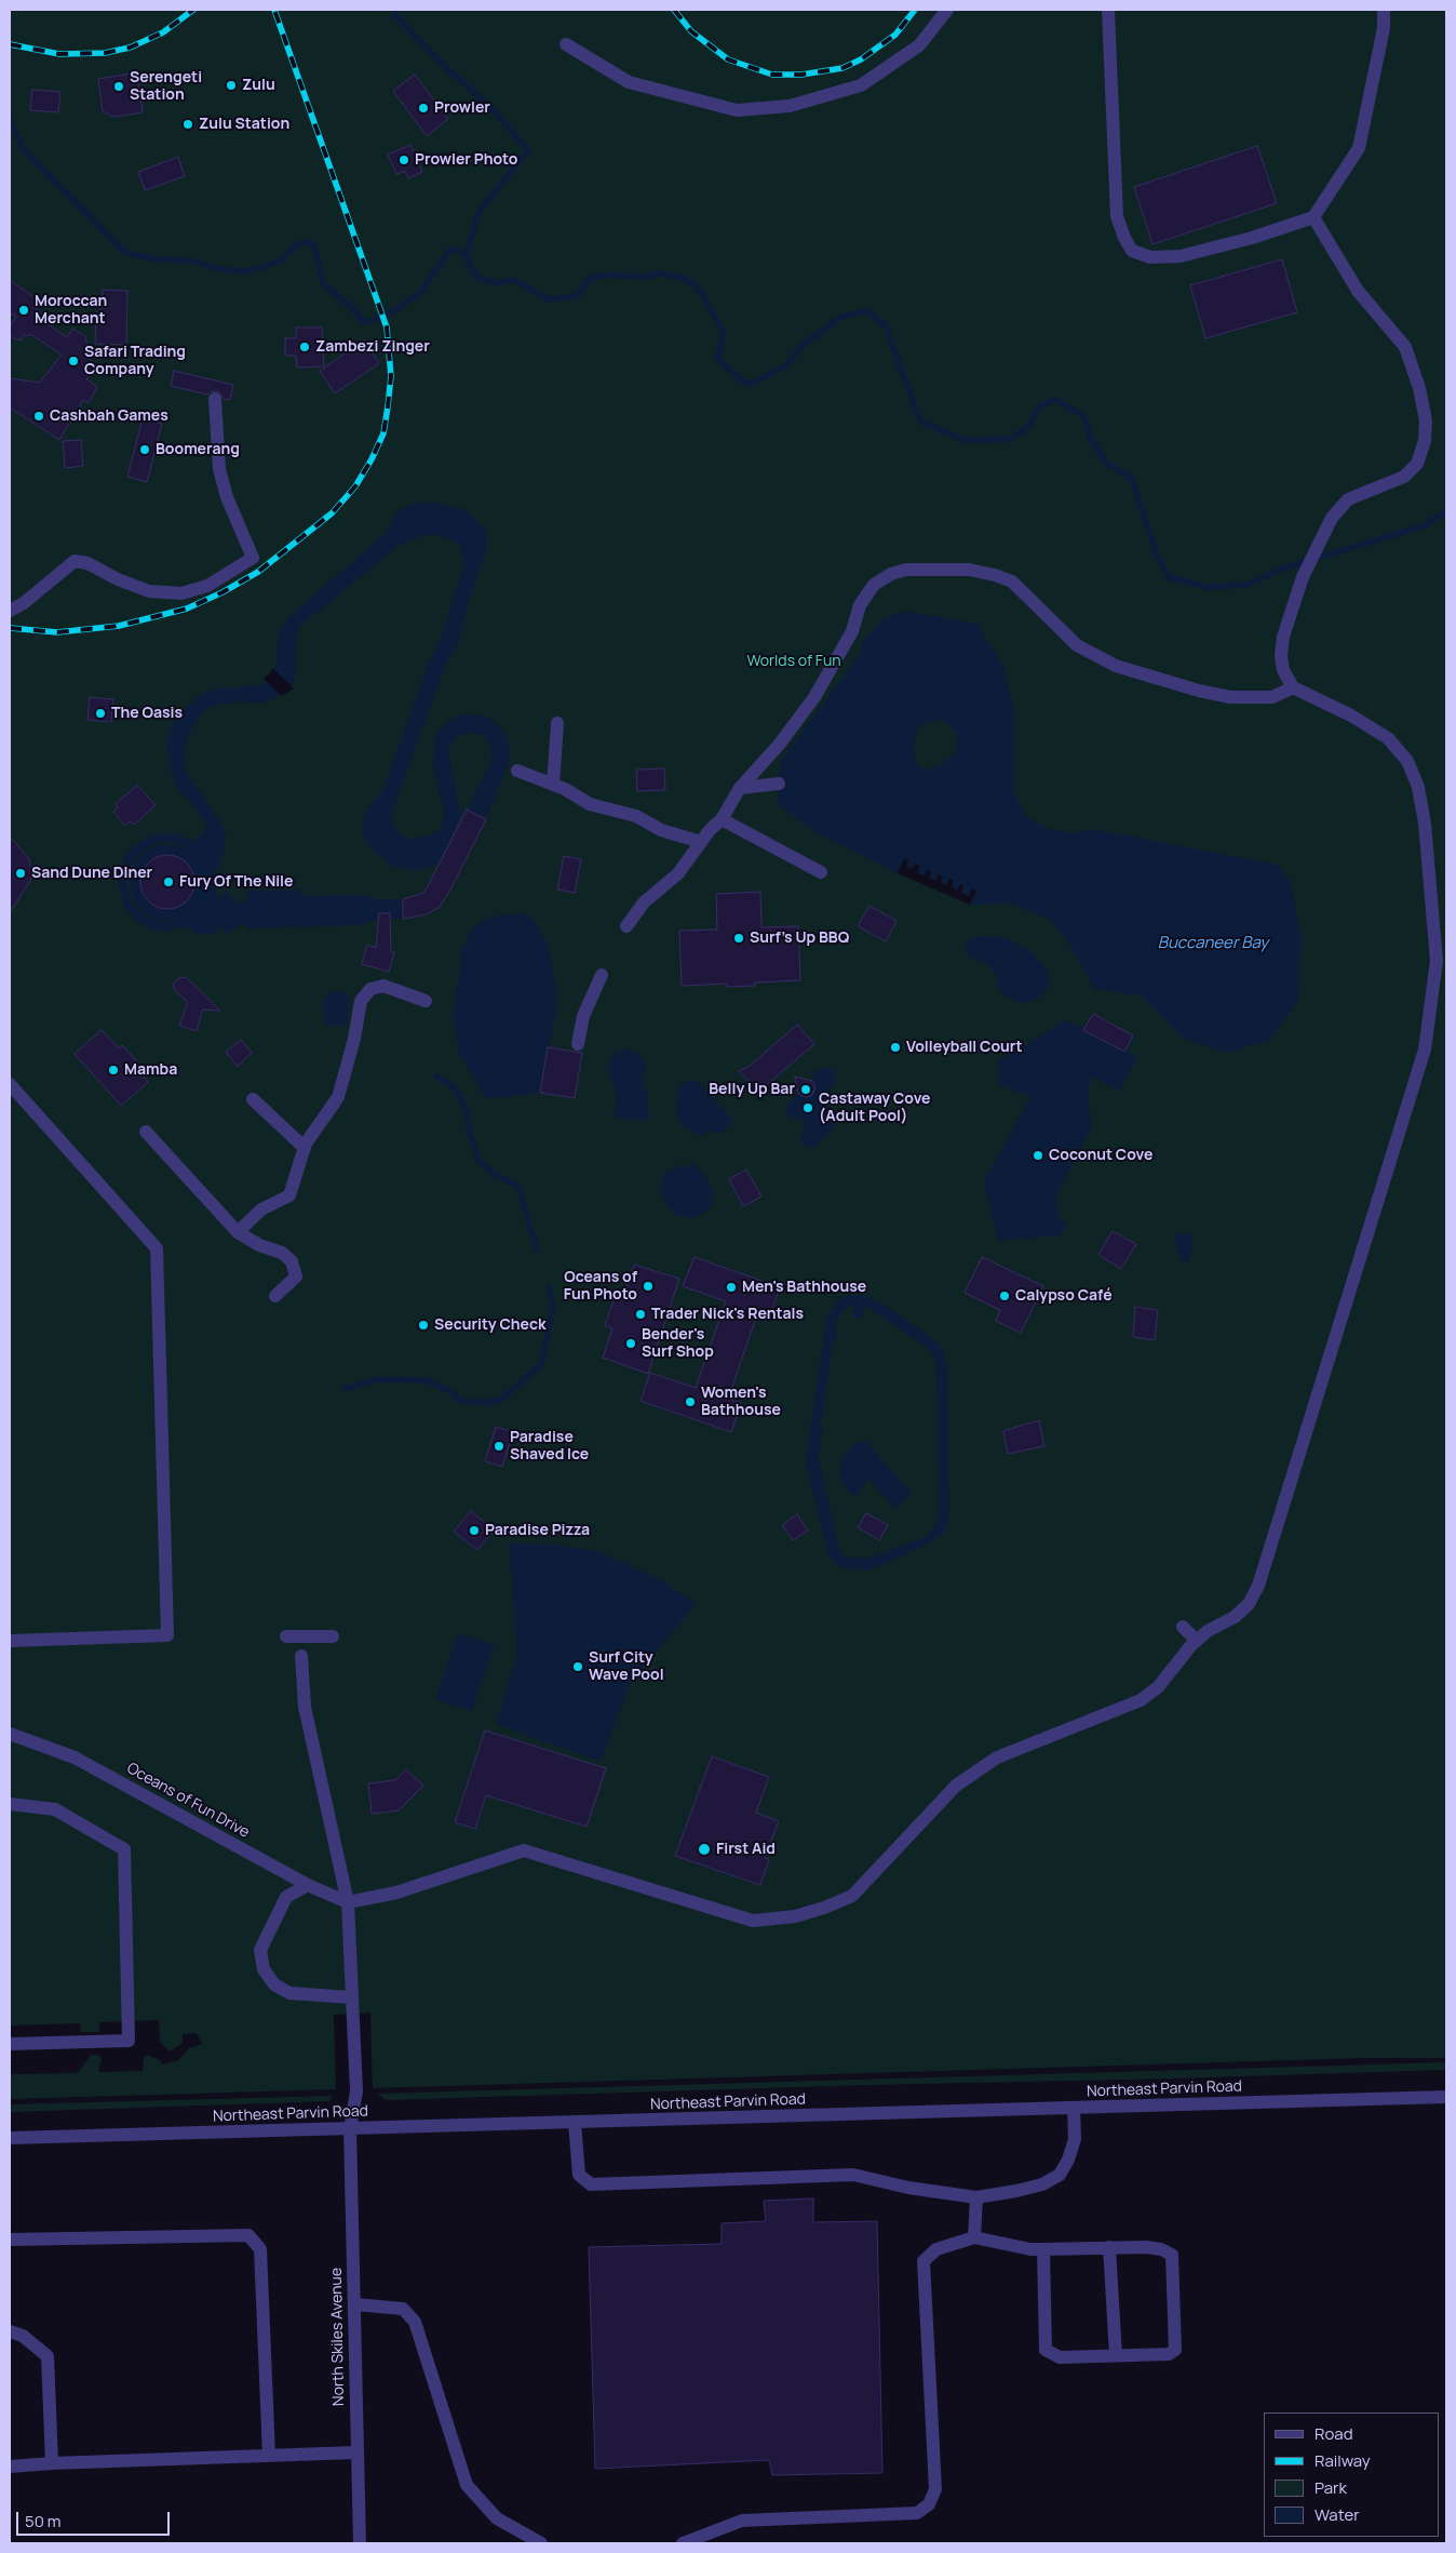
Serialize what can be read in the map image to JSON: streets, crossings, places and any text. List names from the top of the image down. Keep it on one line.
{"streets":{"street":["Oceans of Fun Drive","Northeast Parvin Road","North Skiles Avenue"]},"crossings":[["Northeast Parvin Road","North Skiles Avenue"]],"water":["Buccaneer Bay"],"parks":["Worlds of Fun"],"places":["Zulu","Serengeti Station","Prowler","Zulu Station","Prowler Photo","Moroccan Merchant","Zambezi Zinger","Safari Trading Company","Cashbah Games","Boomerang","The Oasis","Sand Dune DIner","Fury Of The Nile","Surf’s Up BBQ","Volleyball Court","Mamba","Belly Up Bar","Castaway Cove (Adult Pool)","Coconut Cove","Oceans of Fun Photo","Men's Bathhouse","Calypso Café","Trader Nick's Rentals","Security Check","Bender's Surf Shop","Women's Bathhouse","Paradise Shaved Ice","Paradise Pizza","Surf City Wave Pool","First Aid"],"legend":["Road","Railway","Park","Water"],"scale_bar":"50 m"}
